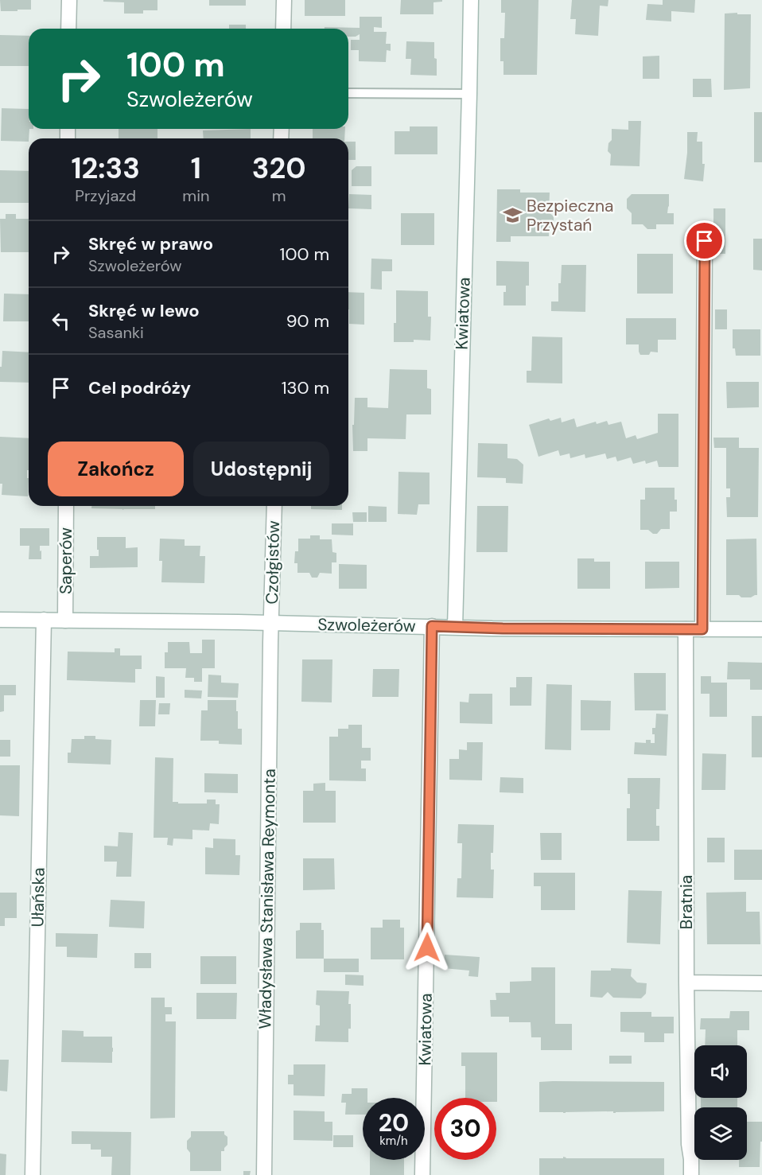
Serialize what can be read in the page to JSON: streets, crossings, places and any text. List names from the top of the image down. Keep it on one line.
{"streets":{"street":["Kwiatowa","Saperów","Czołgistów","Szwoleżerów","Ułańska","Władysława Stanisława Reymonta","Bratnia"]},"crossings":[["Kwiatowa","Szwoleżerów"],["Saperów","Szwoleżerów"],["Czołgistów","Szwoleżerów"],["Czołgistów","Władysława Stanisława Reymonta"],["Szwoleżerów","Ułańska"],["Szwoleżerów","Władysława Stanisława Reymonta"],["Szwoleżerów","Bratnia"]],"places":{"school or university":["Bezpieczna Przystań"]},"page":{"turn":["100 m","Szwoleżerów"],"eta":["12:33","Przyjazd","1","min","320","m"],"list":[{"name":"Skręć w prawo","note":"Szwoleżerów","value":"100 m"},{"name":"Skręć w lewo","note":"Sasanki","value":"90 m"},{"name":"Cel podróży","value":"130 m"}],"buttons":["Zakończ","Udostępnij"],"speed":"20 km/h","limit":"30"}}
